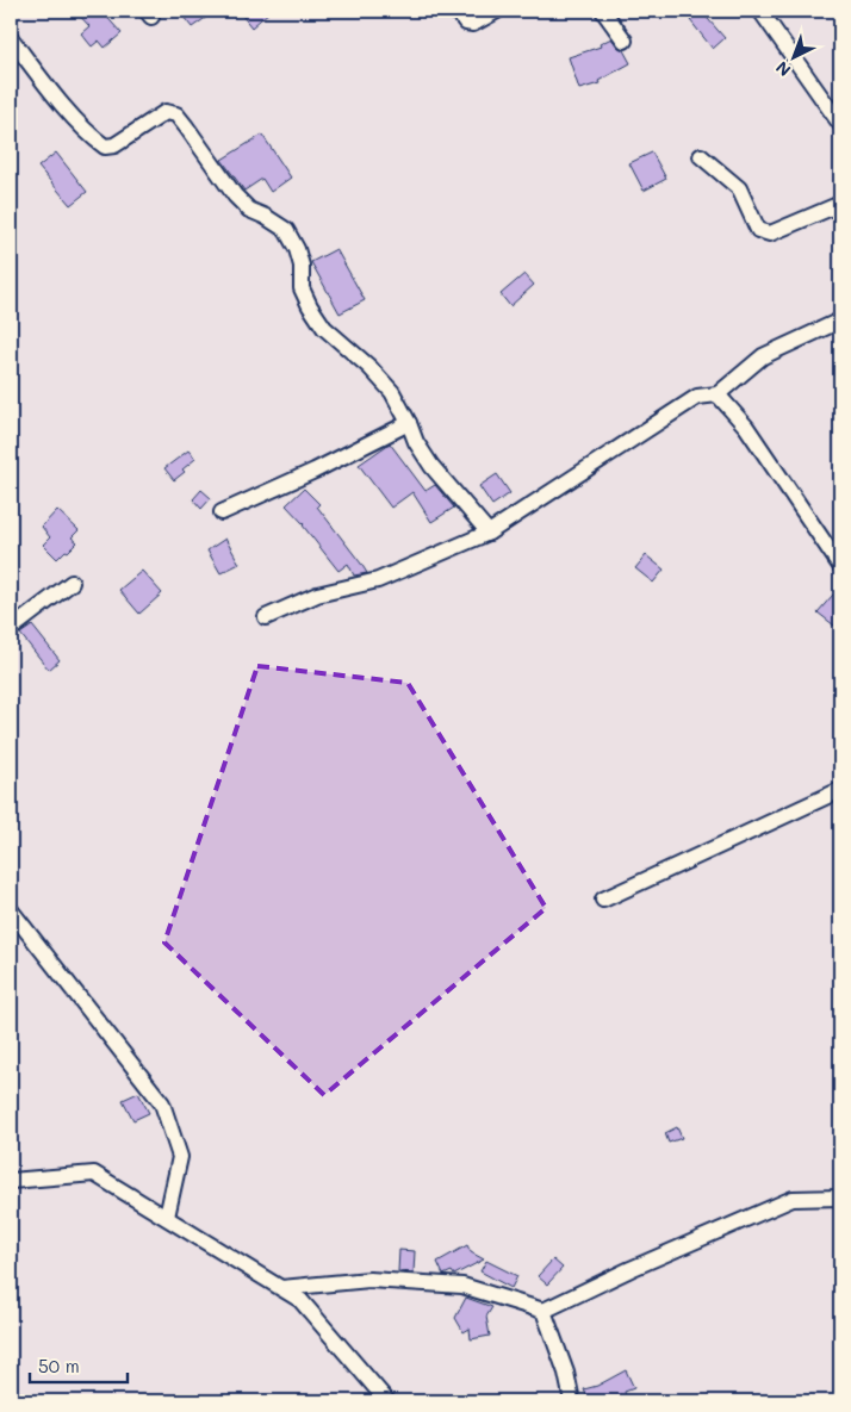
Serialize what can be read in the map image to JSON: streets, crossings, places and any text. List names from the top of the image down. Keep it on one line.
{"scale_bar":"50 m","north":"bottom left"}
